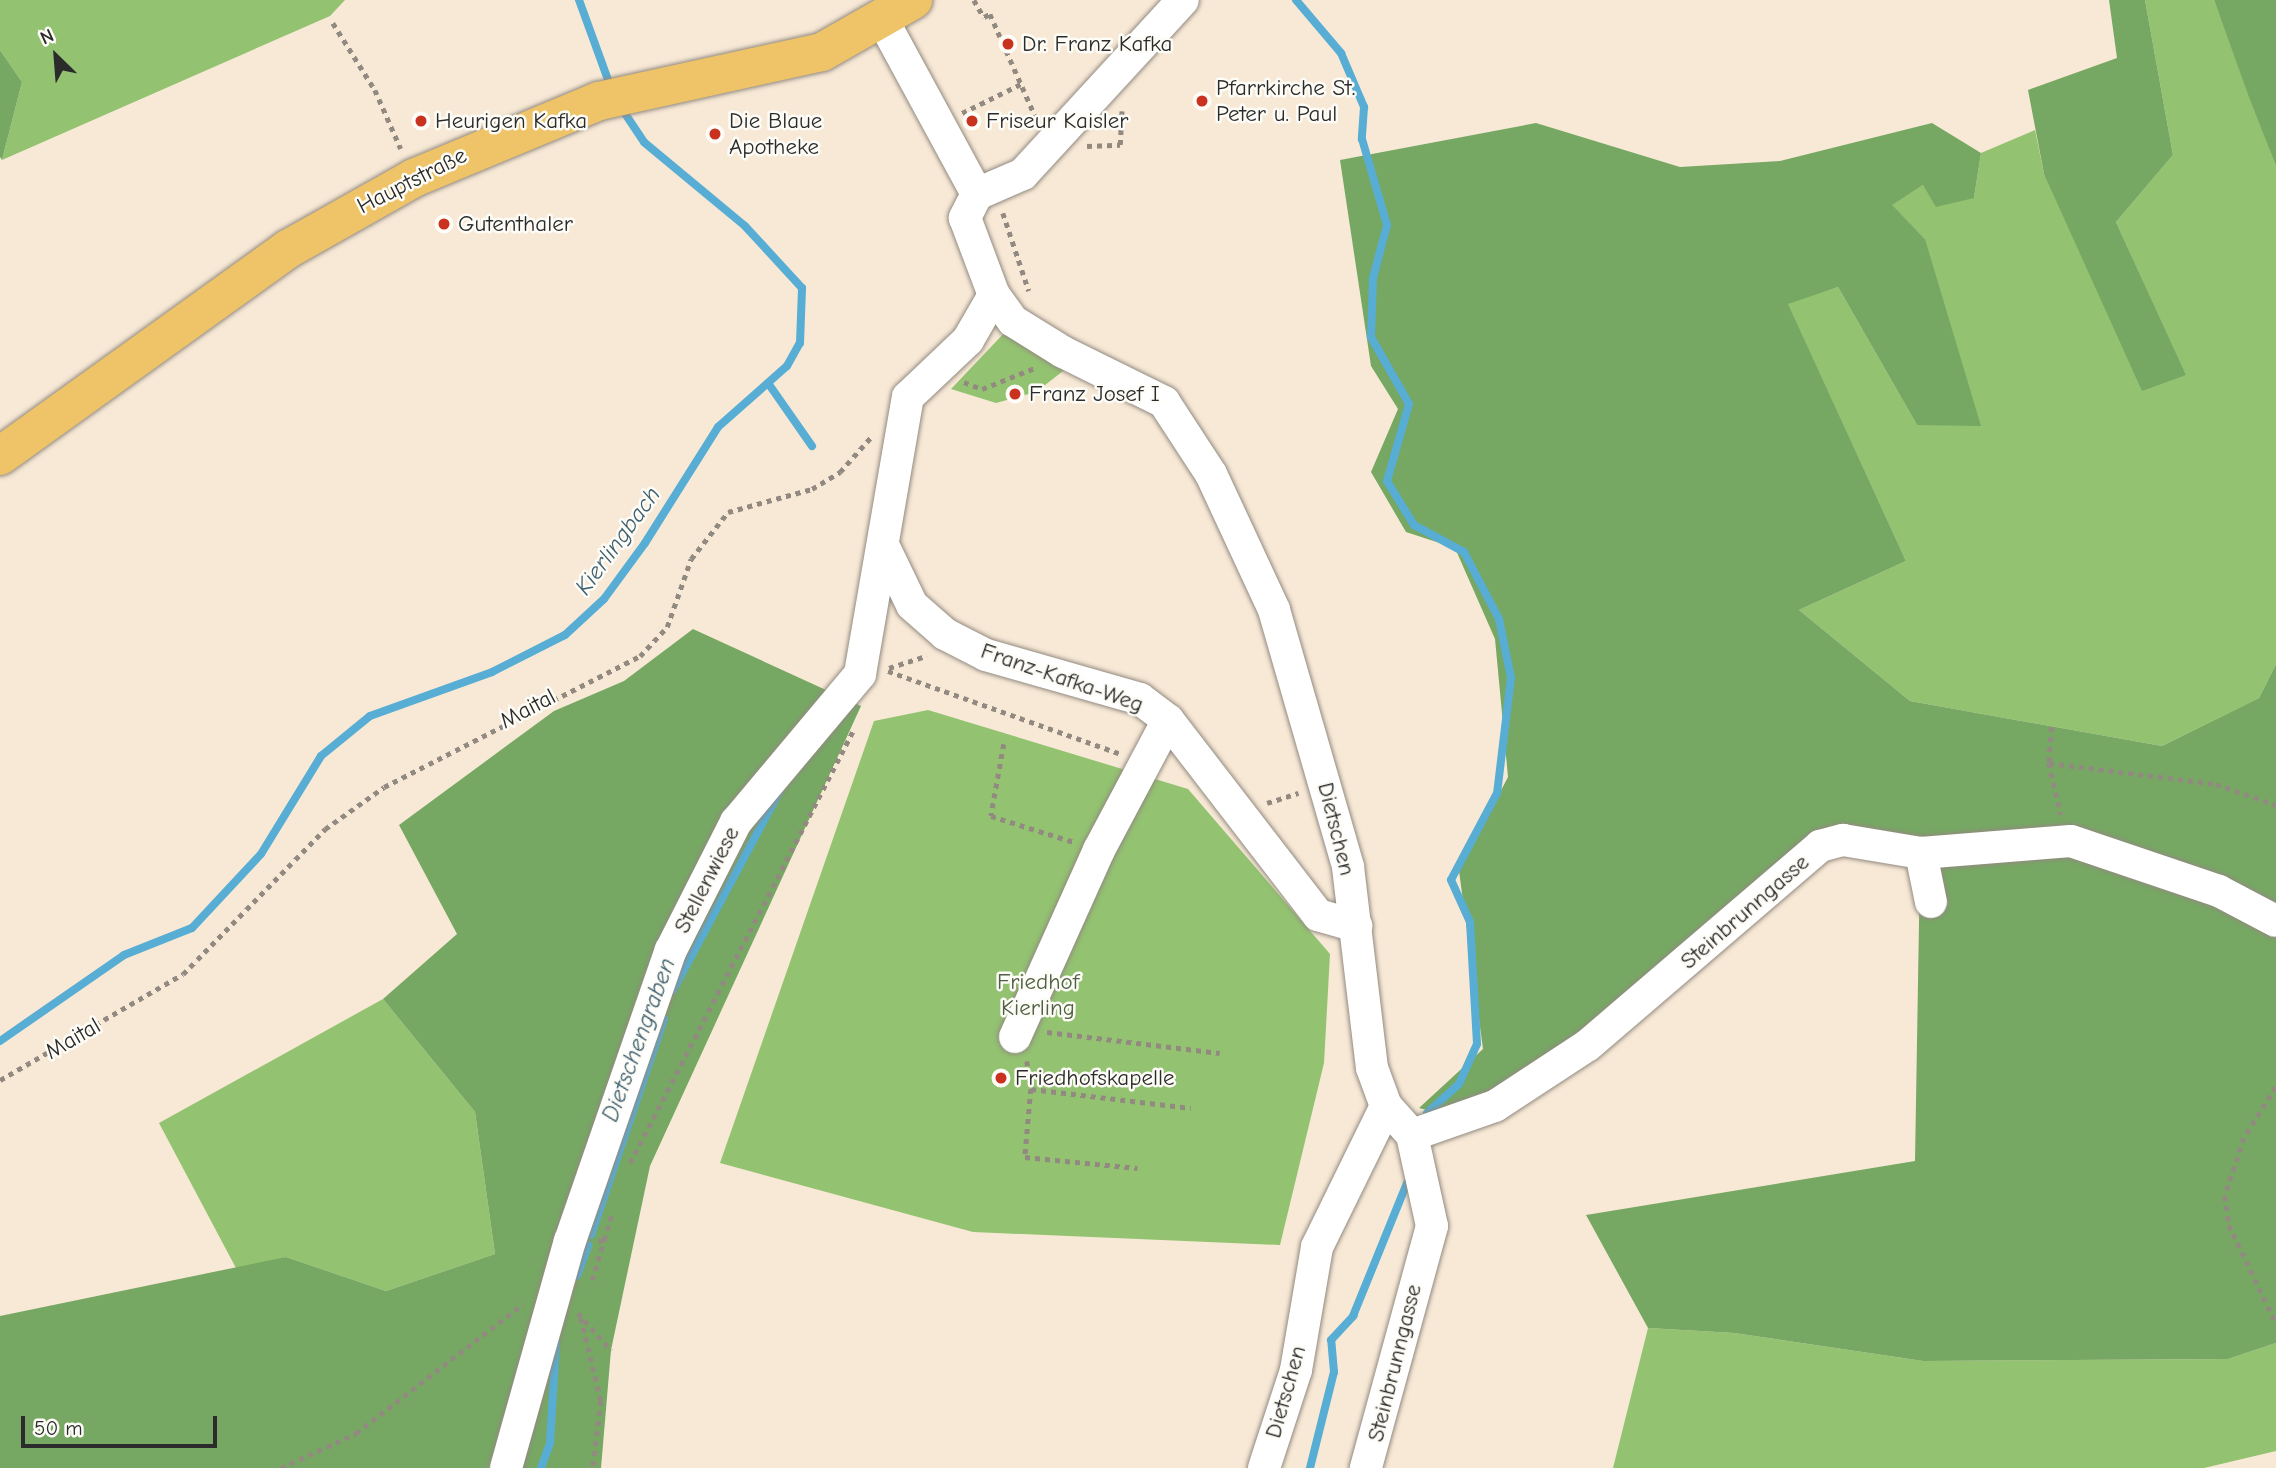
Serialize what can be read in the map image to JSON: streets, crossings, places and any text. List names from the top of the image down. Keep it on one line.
{"streets":{"main road":["Hauptstraße"],"street":["Franz-Kafka-Weg","Dietschen","Stellenwiese","Steinbrunngasse"],"path":["Maital"]},"crossings":[["Franz-Kafka-Weg","Dietschen"],["Franz-Kafka-Weg","Stellenwiese"],["Maital","Stellenwiese"]],"water":["Kierlingbach","Dietschengraben"],"parks":["Friedhof Kierling"],"places":["Dr. Franz Kafka","Pfarrkirche St. Peter u. Paul","Heurigen Kafka","Friseur Kaisler","Die Blaue Apotheke","Gutenthaler","Franz Josef I","Friedhofskapelle"],"scale_bar":"50 m","north":"top left"}
